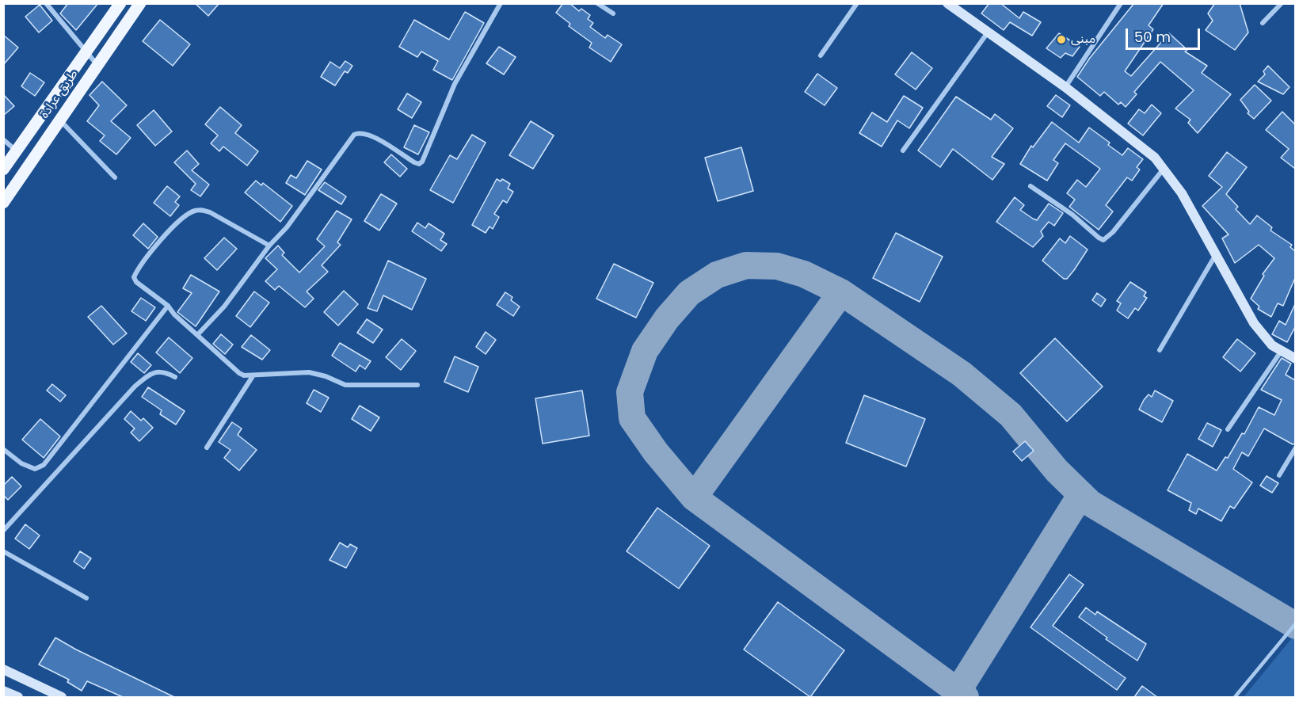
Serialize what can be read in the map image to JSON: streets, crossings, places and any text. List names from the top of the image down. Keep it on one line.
{"streets":{"main road":["طريق عرادة"]},"places":["مبنى"],"scale_bar":"50 m"}
